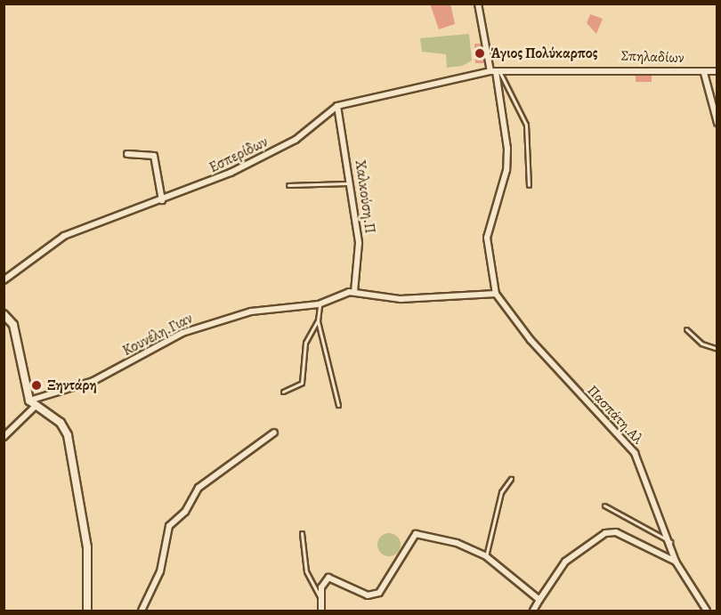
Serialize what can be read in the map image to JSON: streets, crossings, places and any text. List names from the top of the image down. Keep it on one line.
{"streets":{"street":["Σπηλαδίων","Εσπερίδων","Χαλκούση.Π","Κουνέλη.Γιαν","Πασπάτη.Αλ"]},"crossings":[["Σπηλαδίων","Εσπερίδων"],["Εσπερίδων","Χαλκούση.Π"],["Χαλκούση.Π","Κουνέλη.Γιαν"]],"places":["Άγιος Πολύκαρπος","Ξηντάρη"]}
